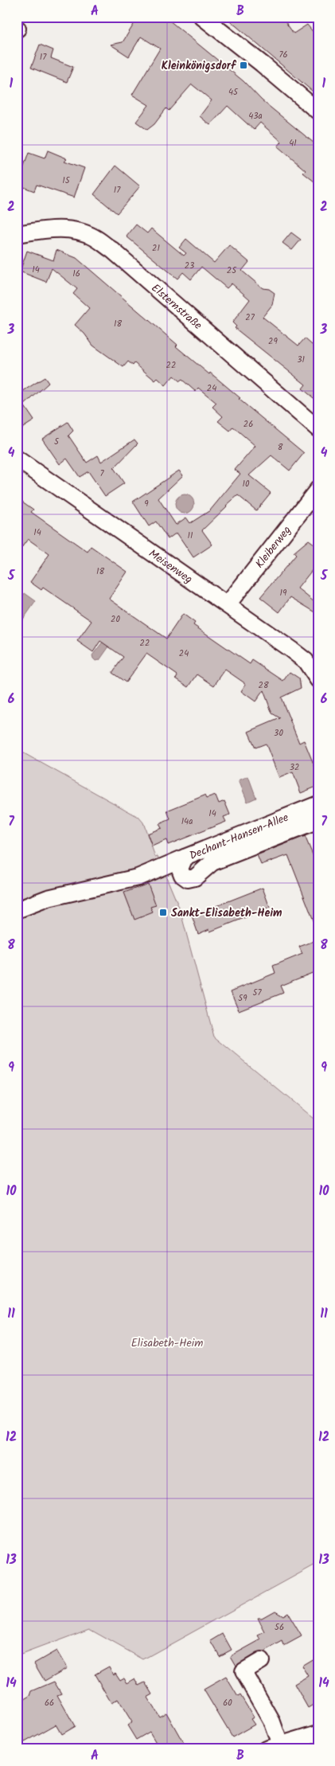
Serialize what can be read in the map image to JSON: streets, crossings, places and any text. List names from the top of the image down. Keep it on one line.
{"streets":{"street":["Elsternstraße","Kleiberweg","Meisenweg","Dechant-Hansen-Allee"]},"crossings":[["Kleiberweg","Meisenweg"]],"parks":["Elisabeth-Heim"],"places":{"transit":["Kleinkönigsdorf","Sankt-Elisabeth-Heim"]},"house_numbers":["76","17","45","43a","41","15","17","21","23","14","25","16","27","18","29","31","22","24","26","5","8","7","10","9","14","11","18","19","20","22","24","28","30","32","14","14a","57","59","56","66","60"],"grid":{"columns":["A","B"],"rows":["1","2","3","4","5","6","7","8","9","10","11","12","13","14"]}}
